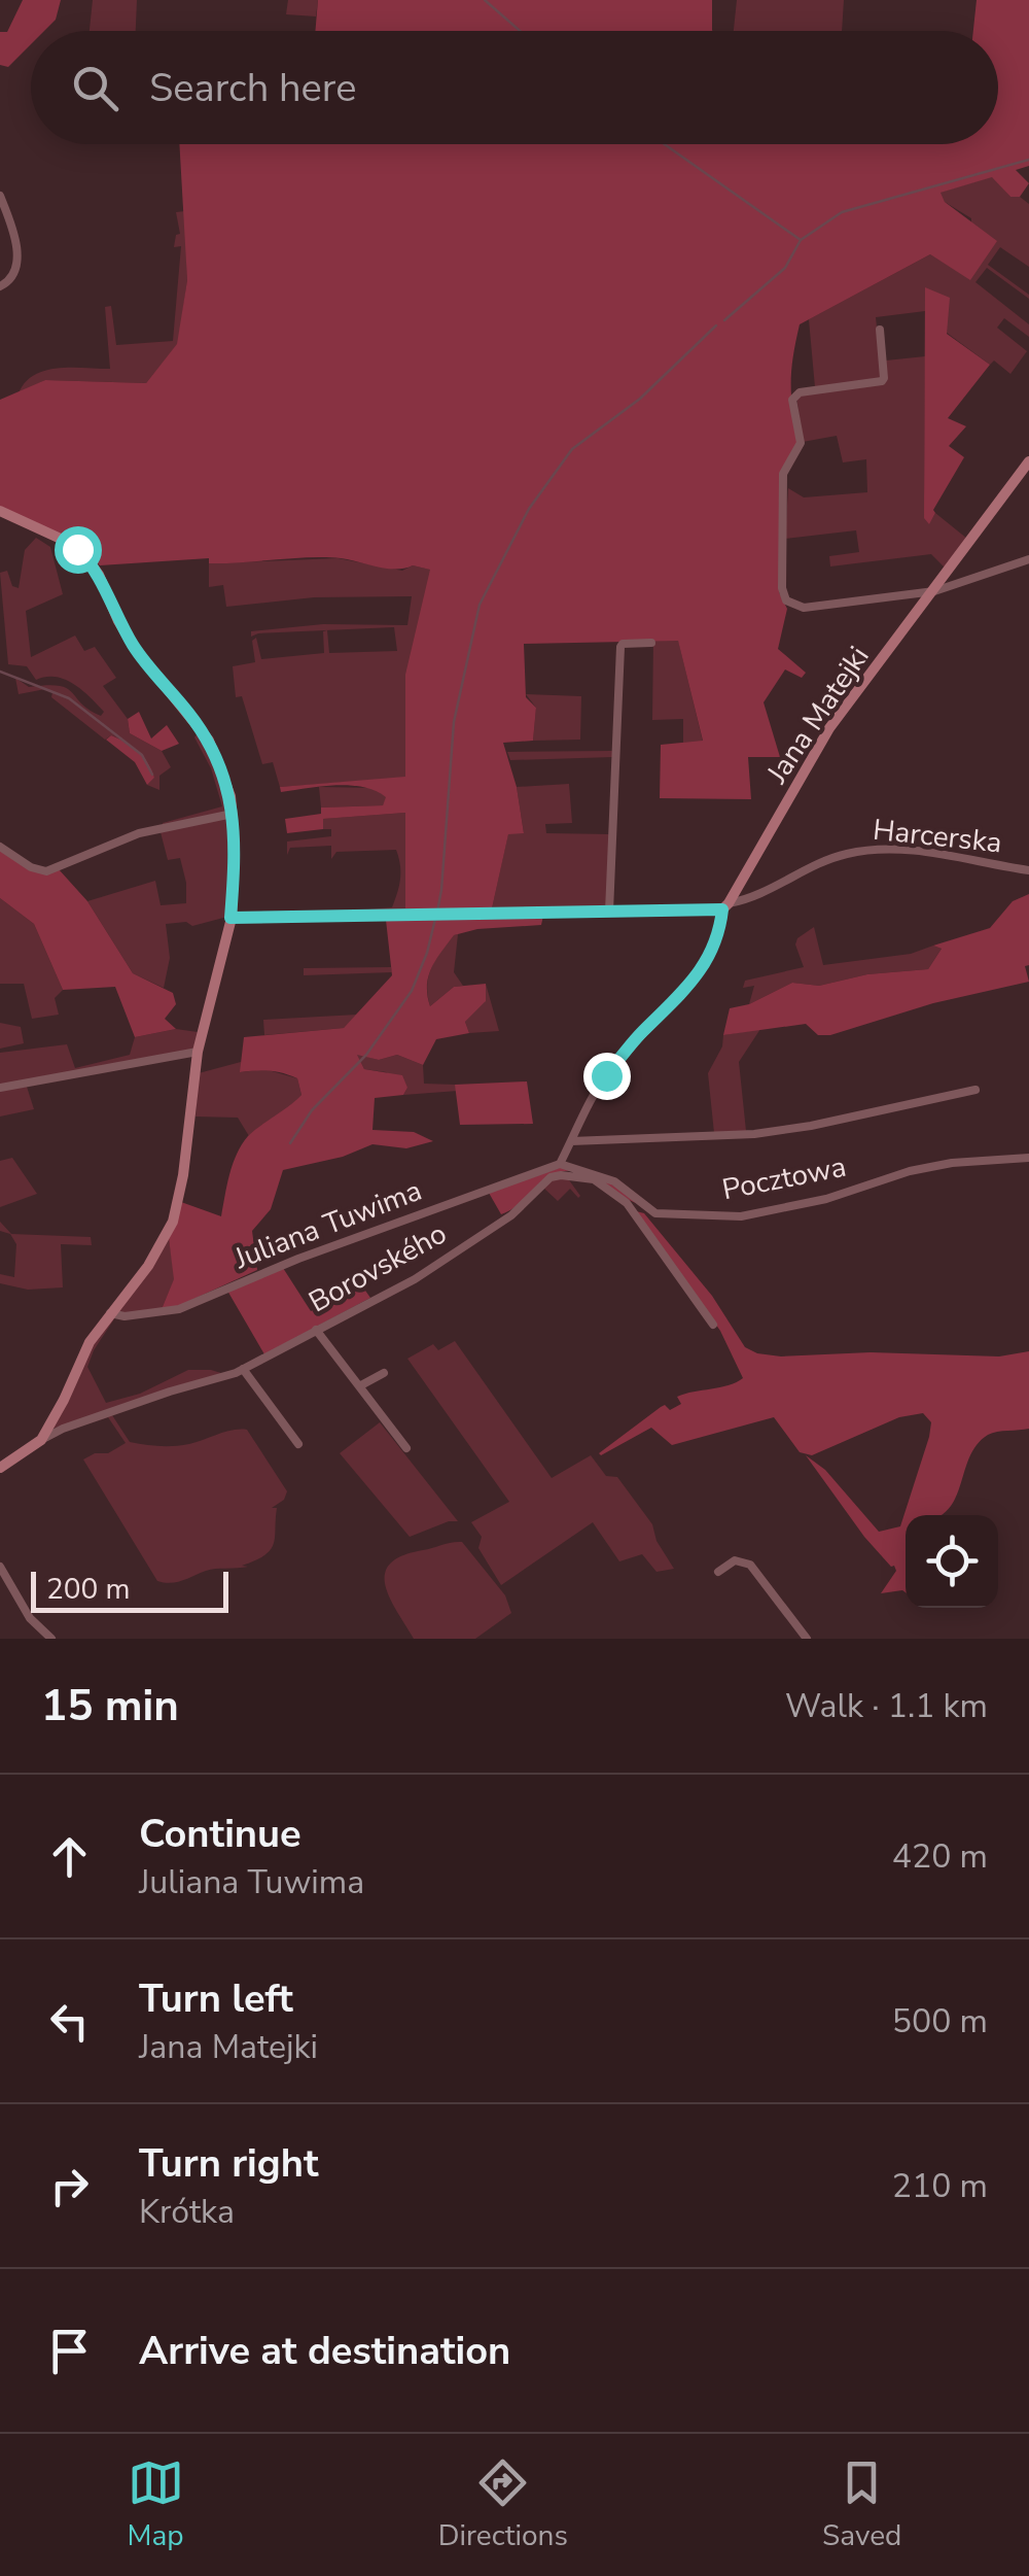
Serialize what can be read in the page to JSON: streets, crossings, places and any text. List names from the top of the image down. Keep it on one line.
{"streets":{"street":["Jana Matejki","Harcerska","Pocztowa","Juliana Tuwima","Borovského"]},"crossings":[["Jana Matejki","Harcerska"],["Pocztowa","Juliana Tuwima"]],"scale_bar":"200 m","page":{"search":"Search here","scale":"200 m","heading":["15 min","Walk · 1.1 km"],"list":[["Continue","Juliana Tuwima","420 m"],["Turn left","Jana Matejki","500 m"],["Turn right","Krótka","210 m"],"Arrive at destination"],"nav":["Map","Directions","Saved"]}}
